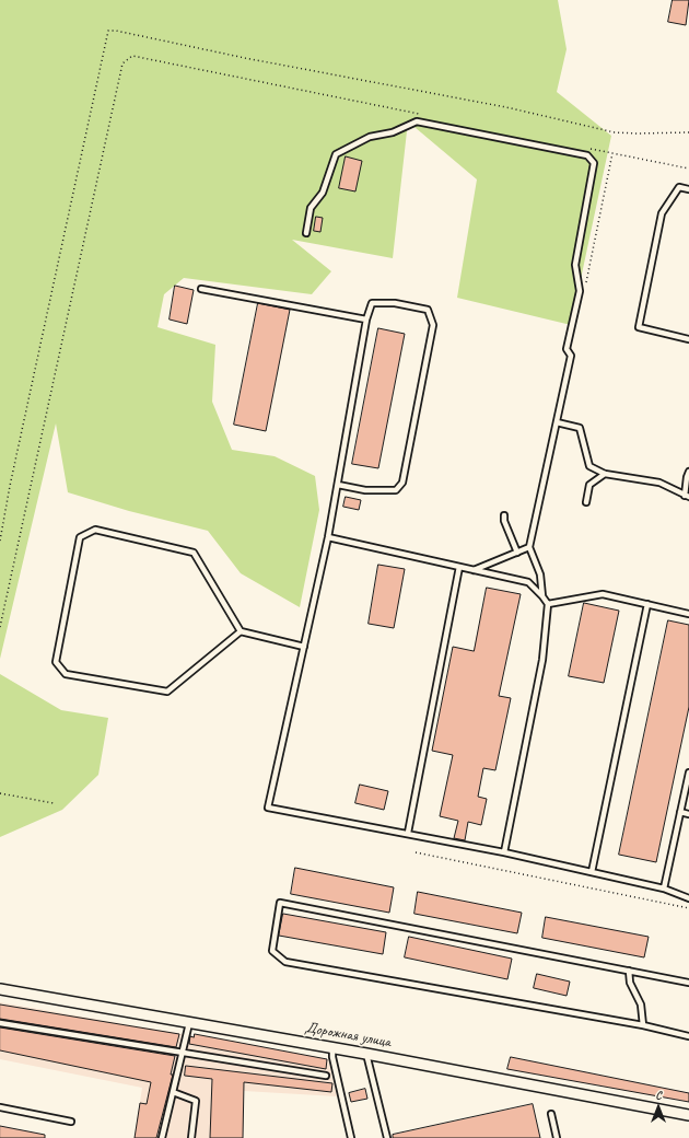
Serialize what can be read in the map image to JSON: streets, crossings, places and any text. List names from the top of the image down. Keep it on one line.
{"streets":{"street":["Дорожная улица"]},"north":"top"}
